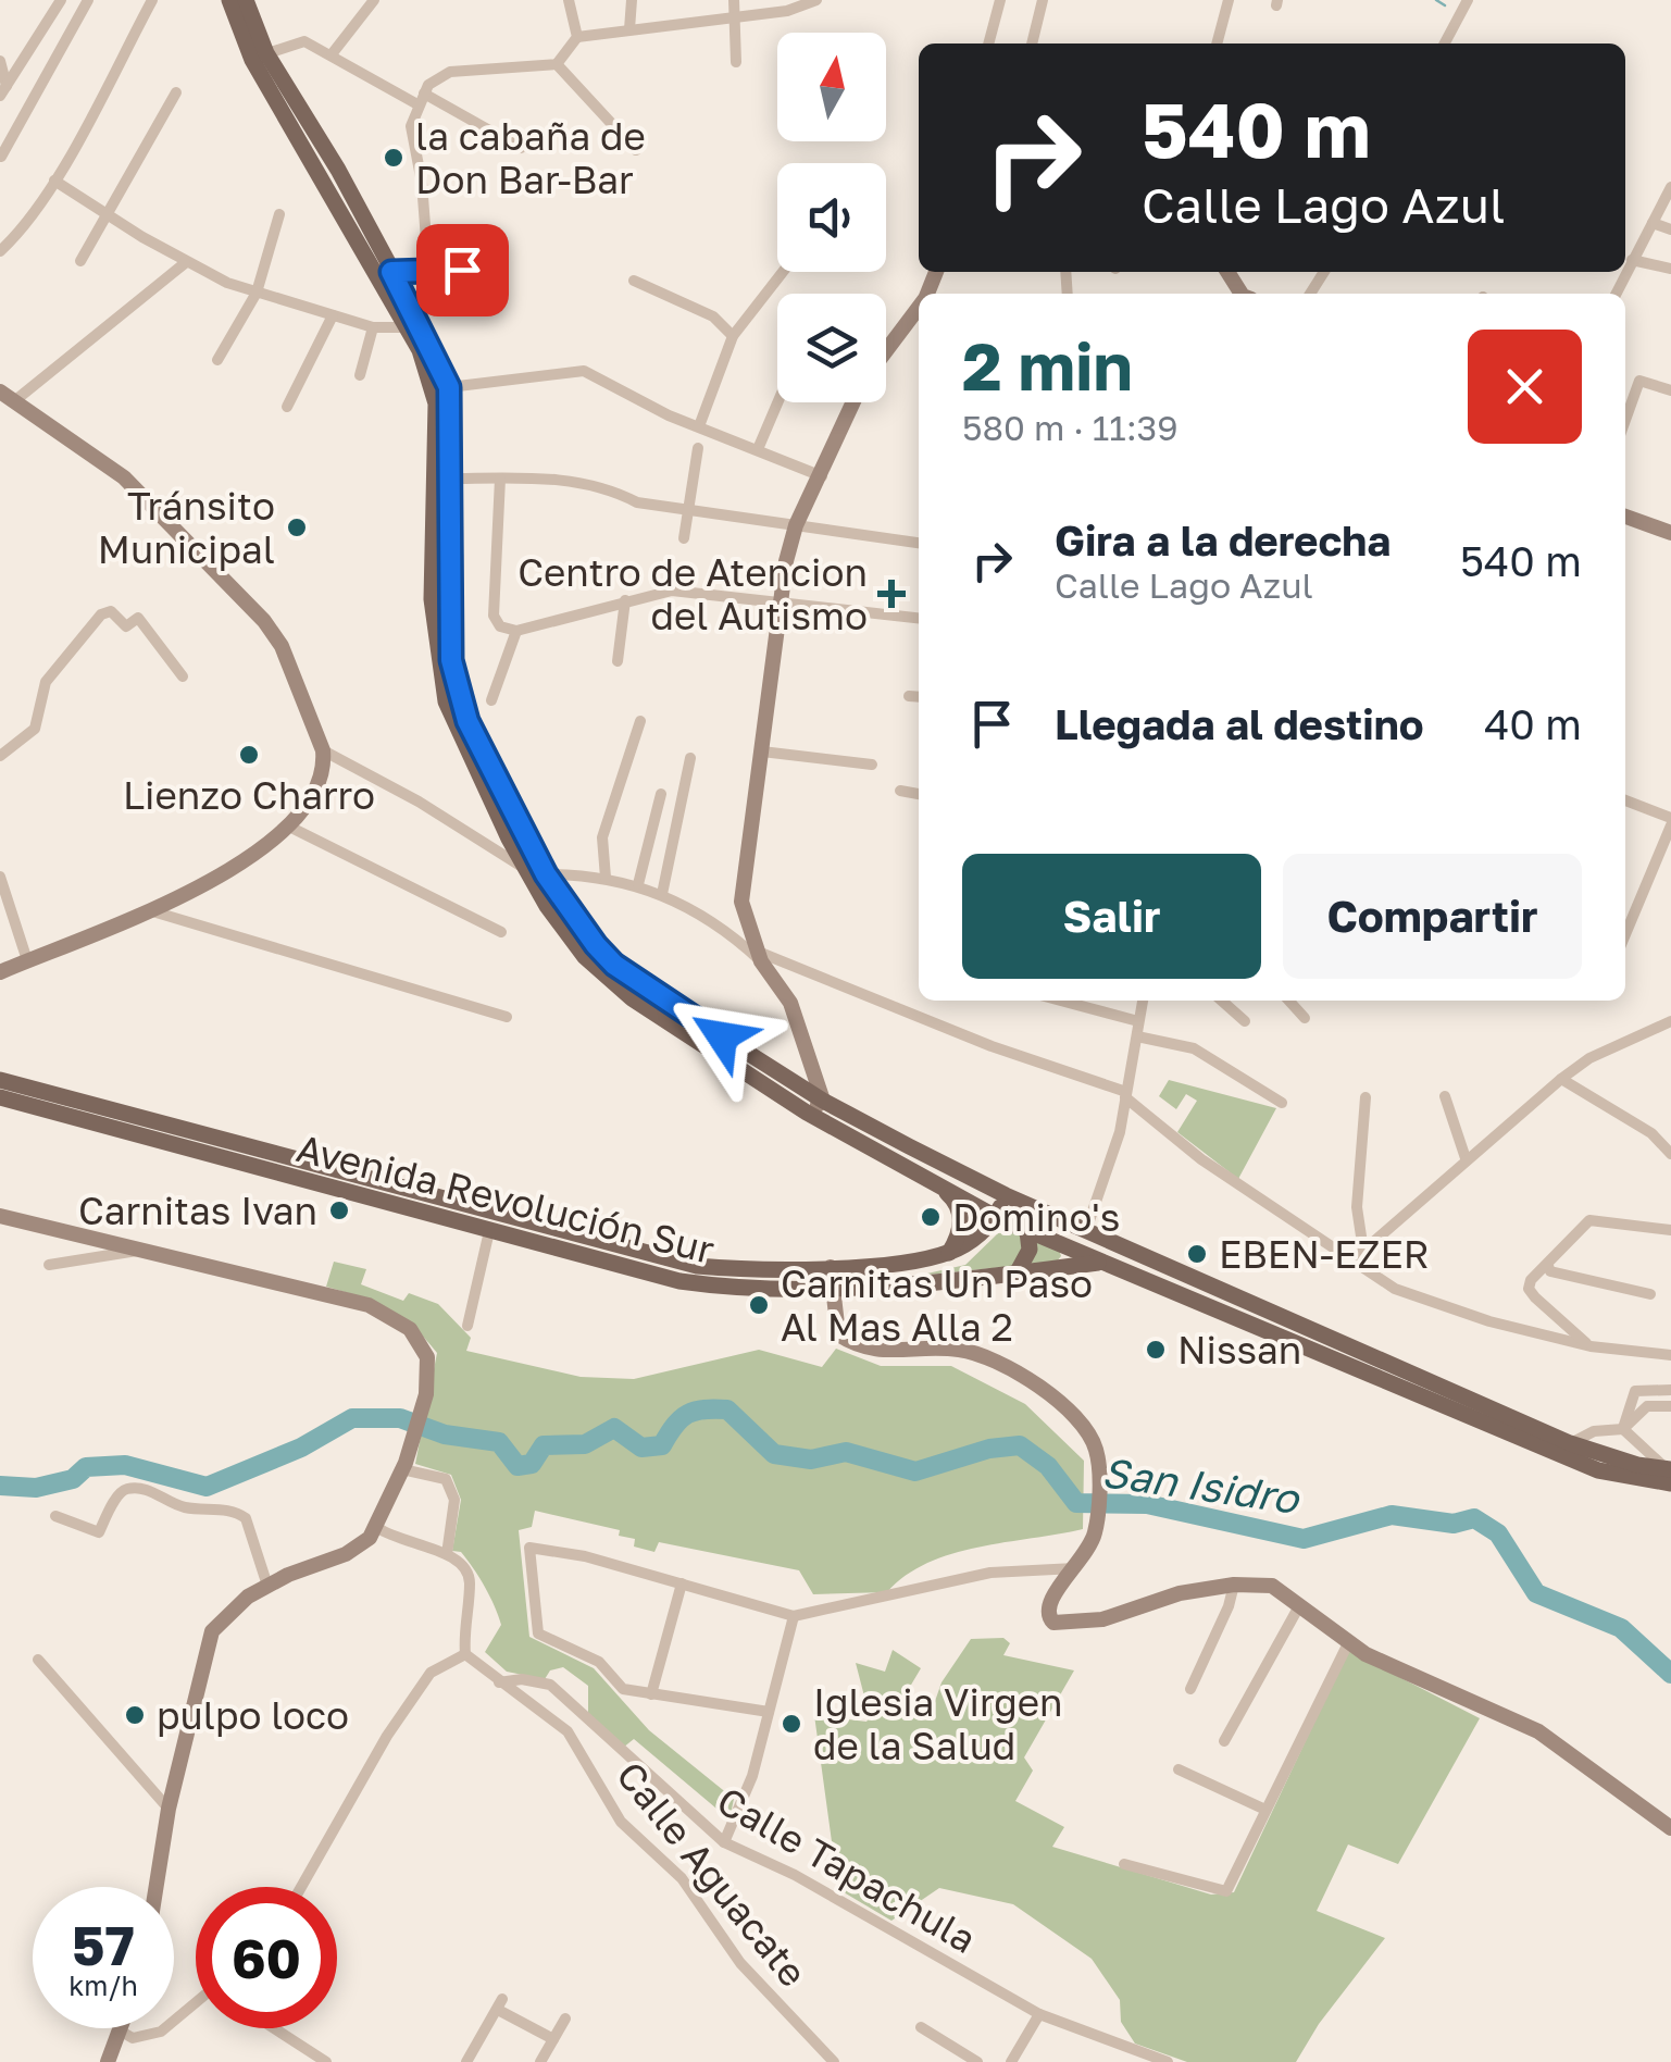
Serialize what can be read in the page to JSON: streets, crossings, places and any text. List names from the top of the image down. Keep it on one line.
{"streets":{"main road":["Avenida Revolución Sur"],"street":["Calle Tapachula","Calle Aguacate"]},"crossings":[["Calle Tapachula","Calle Aguacate"]],"water":["San Isidro"],"places":{"other":["la cabaña de Don Bar-Bar","Tránsito Municipal","Lienzo Charro","Carnitas Ivan","Domino's","EBEN-EZER","Carnitas Un Paso Al Mas Alla 2","Nissan","pulpo loco","Iglesia Virgen de la Salud"],"health":["Centro de Atencion del Autismo"]},"north":"top","page":{"turn":["540 m","Calle Lago Azul"],"heading":["2 min","580 m · 11:39"],"list":[{"name":"Gira a la derecha","note":"Calle Lago Azul","value":"540 m"},{"name":"Llegada al destino","value":"40 m"}],"buttons":["Salir","Compartir"],"speed":"57 km/h","limit":"60"}}
